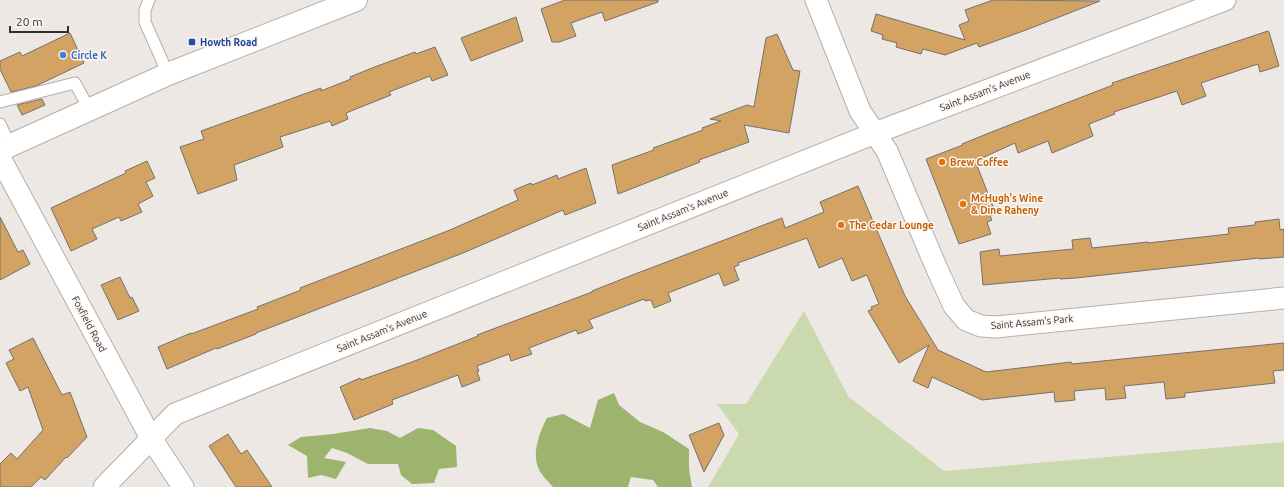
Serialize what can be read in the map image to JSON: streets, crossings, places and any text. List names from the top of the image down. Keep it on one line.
{"streets":{"street":["Saint Assam's Avenue","Saint Assam's Park","Foxfield Road"]},"crossings":[["Saint Assam's Avenue","Saint Assam's Park"],["Saint Assam's Avenue","Foxfield Road"]],"places":{"transit":["Howth Road"],"other":["Circle K","Brew Coffee","McHugh's Wine & Dine Raheny","The Cedar Lounge"]},"scale_bar":"20 m"}
